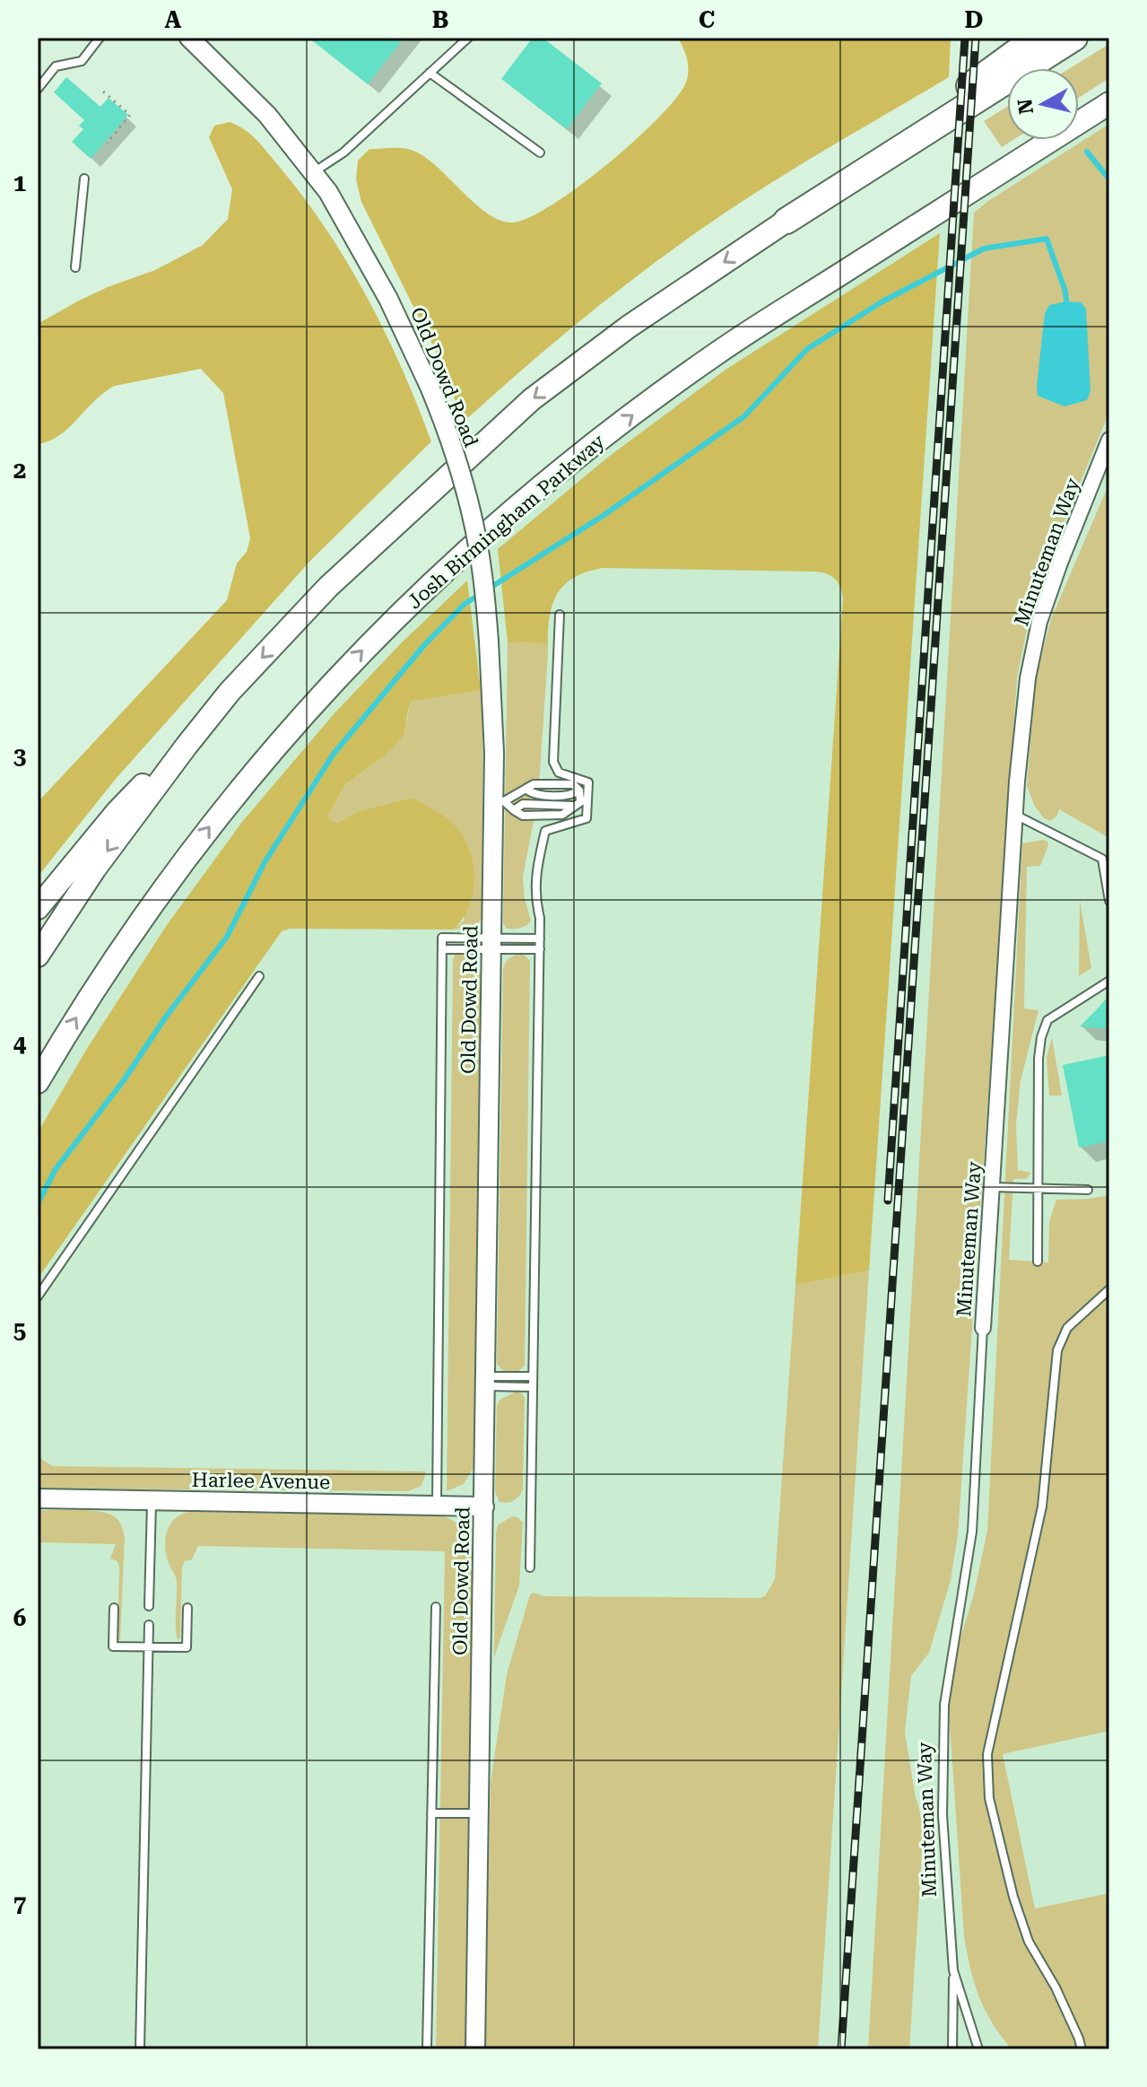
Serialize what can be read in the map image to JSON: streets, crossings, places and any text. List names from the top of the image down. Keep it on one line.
{"streets":{"main road":["Josh Birmingham Parkway"],"street":["Old Dowd Road","Minuteman Way","Harlee Avenue"]},"crossings":[["Old Dowd Road","Harlee Avenue"]],"north":"left","grid":{"columns":["A","B","C","D"],"rows":["1","2","3","4","5","6","7"]}}
